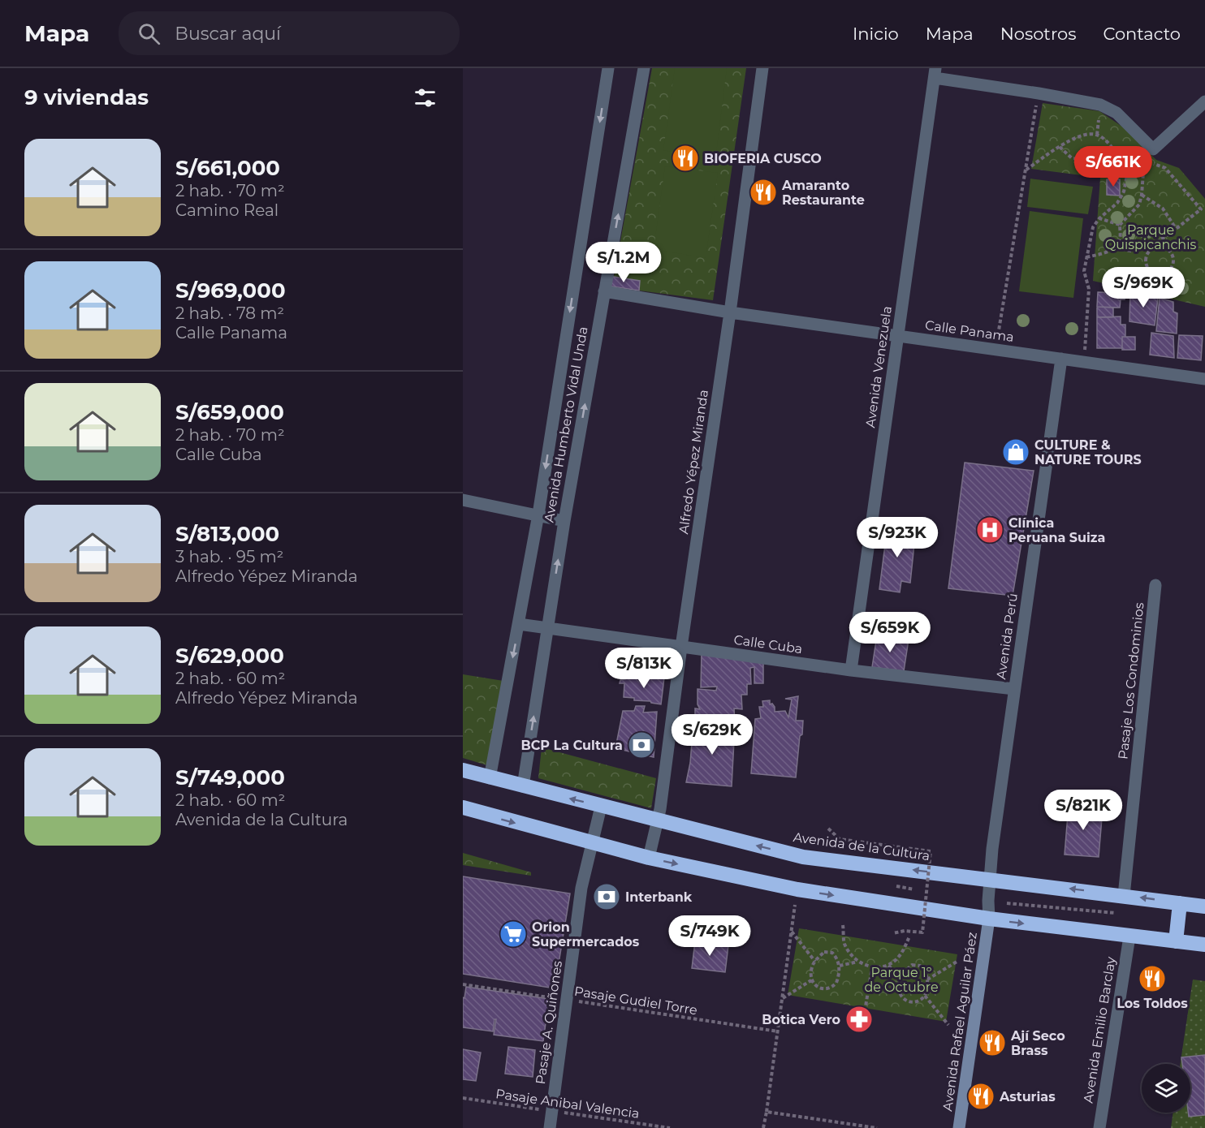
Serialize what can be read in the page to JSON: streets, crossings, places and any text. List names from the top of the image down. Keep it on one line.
{"streets":{"highway":["Avenida de la Cultura"],"street":["Calle Panama","Avenida Venezuela","Avenida Humberto Vidal Unda","Alfredo Yépez Miranda","Avenida Perú","Calle Cuba","Pasaje Los Condominios","Avenida Rafael Aguilar Páez","Pasaje A. Quiñones","Avenida Emilio Barclay"],"path":["Pasaje Gudiel Torre","Pasaje Anibal Valencia"]},"crossings":[["Calle Panama","Avenida Venezuela"],["Calle Panama","Avenida Humberto Vidal Unda"],["Calle Panama","Alfredo Yépez Miranda"],["Calle Panama","Avenida Perú"],["Avenida Venezuela","Calle Cuba"],["Avenida Humberto Vidal Unda","Calle Cuba"],["Avenida Humberto Vidal Unda","Avenida de la Cultura"],["Alfredo Yépez Miranda","Calle Cuba"],["Alfredo Yépez Miranda","Avenida de la Cultura"],["Avenida Perú","Calle Cuba"],["Avenida Perú","Avenida de la Cultura"],["Avenida Perú","Avenida Rafael Aguilar Páez"],["Pasaje Los Condominios","Avenida de la Cultura"],["Avenida de la Cultura","Pasaje A. Quiñones"],["Pasaje Gudiel Torre","Pasaje A. Quiñones"],["Pasaje A. Quiñones","Pasaje Anibal Valencia"]],"parks":["Parque Quispicanchis","Parque 1º de Octubre"],"places":{"restaurant":["BIOFERIA CUSCO","Amaranto Restaurante","Los Toldos","Ají Seco Brass","Asturias"],"shop":["CULTURE & NATURE TOURS"],"hospital":["Clínica Peruana Suiza"],"bank":["BCP La Cultura","Interbank"],"supermarket":["Orion Supermercados"],"pharmacy":["Botica Vero"]},"page":{"header":"Mapa","search":"Buscar aquí","nav":["Inicio","Mapa","Nosotros","Contacto"],"heading":"9 viviendas","list":[{"name":"S/661,000","note":"2 hab. · 70 m² · Camino Real"},{"name":"S/969,000","note":"2 hab. · 78 m² · Calle Panama"},{"name":"S/659,000","note":"2 hab. · 70 m² · Calle Cuba"},{"name":"S/813,000","note":"3 hab. · 95 m² · Alfredo Yépez Miranda"},{"name":"S/629,000","note":"2 hab. · 60 m² · Alfredo Yépez Miranda"},{"name":"S/749,000","note":"2 hab. · 60 m² · Avenida de la Cultura"}],"price":["S/661K","S/1.2M","S/969K","S/923K","S/659K","S/813K","S/629K","S/821K","S/749K"]}}
